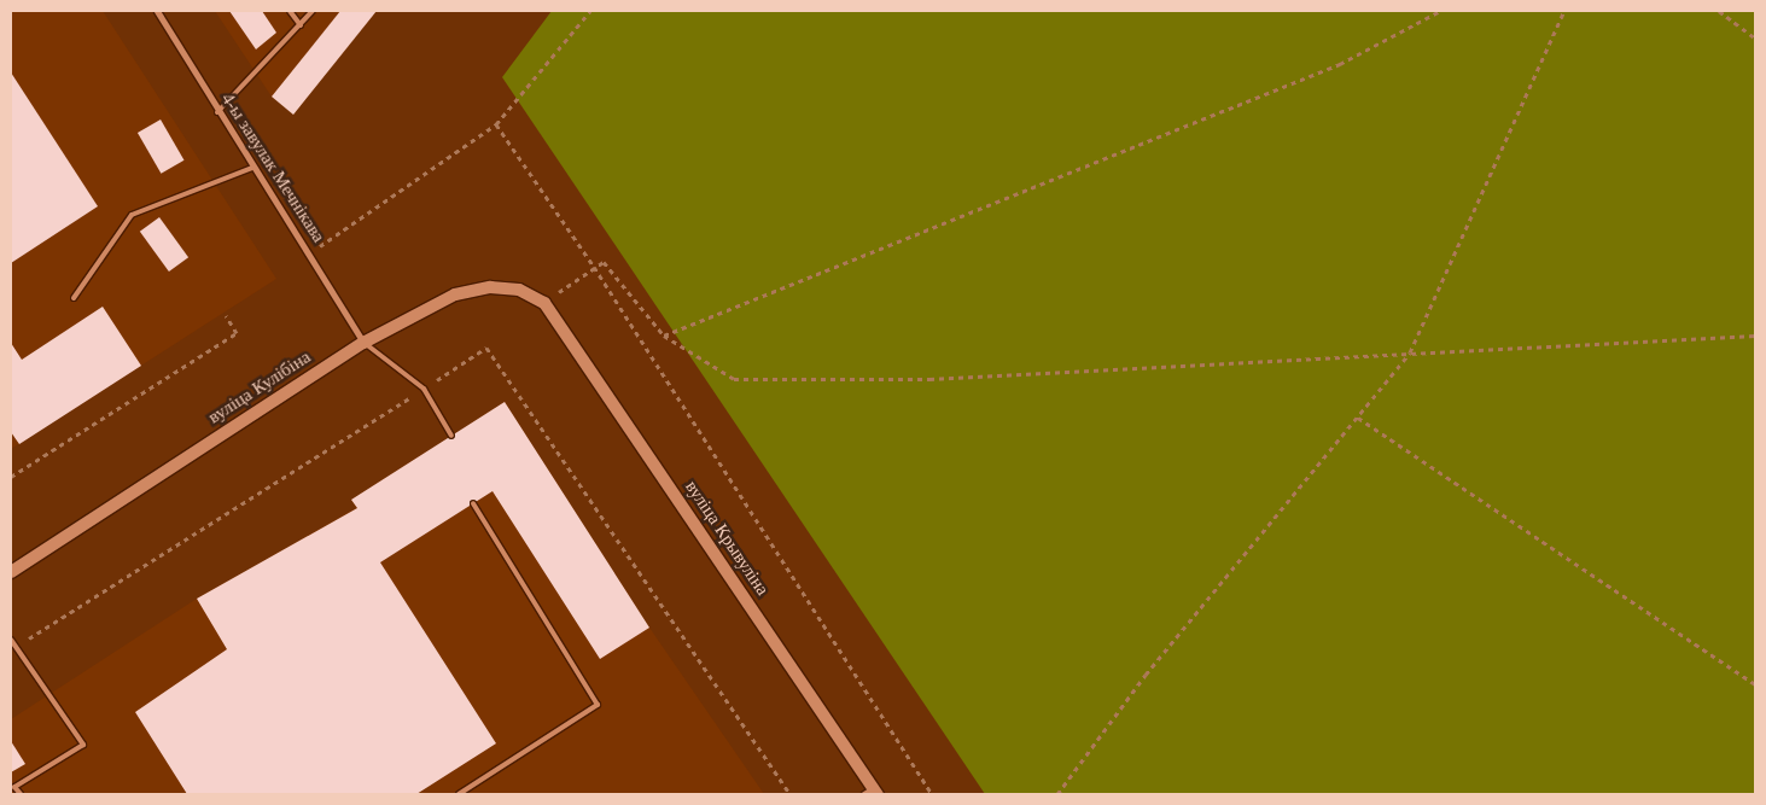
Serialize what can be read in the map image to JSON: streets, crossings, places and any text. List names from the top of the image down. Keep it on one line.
{"streets":{"main road":["вуліца Кулібіна","вуліца Крывуліна"],"street":["4-ы завулак Мечнікава"]},"crossings":[["4-ы завулак Мечнікава","вуліца Кулібіна"],["вуліца Кулібіна","вуліца Крывуліна"]]}
